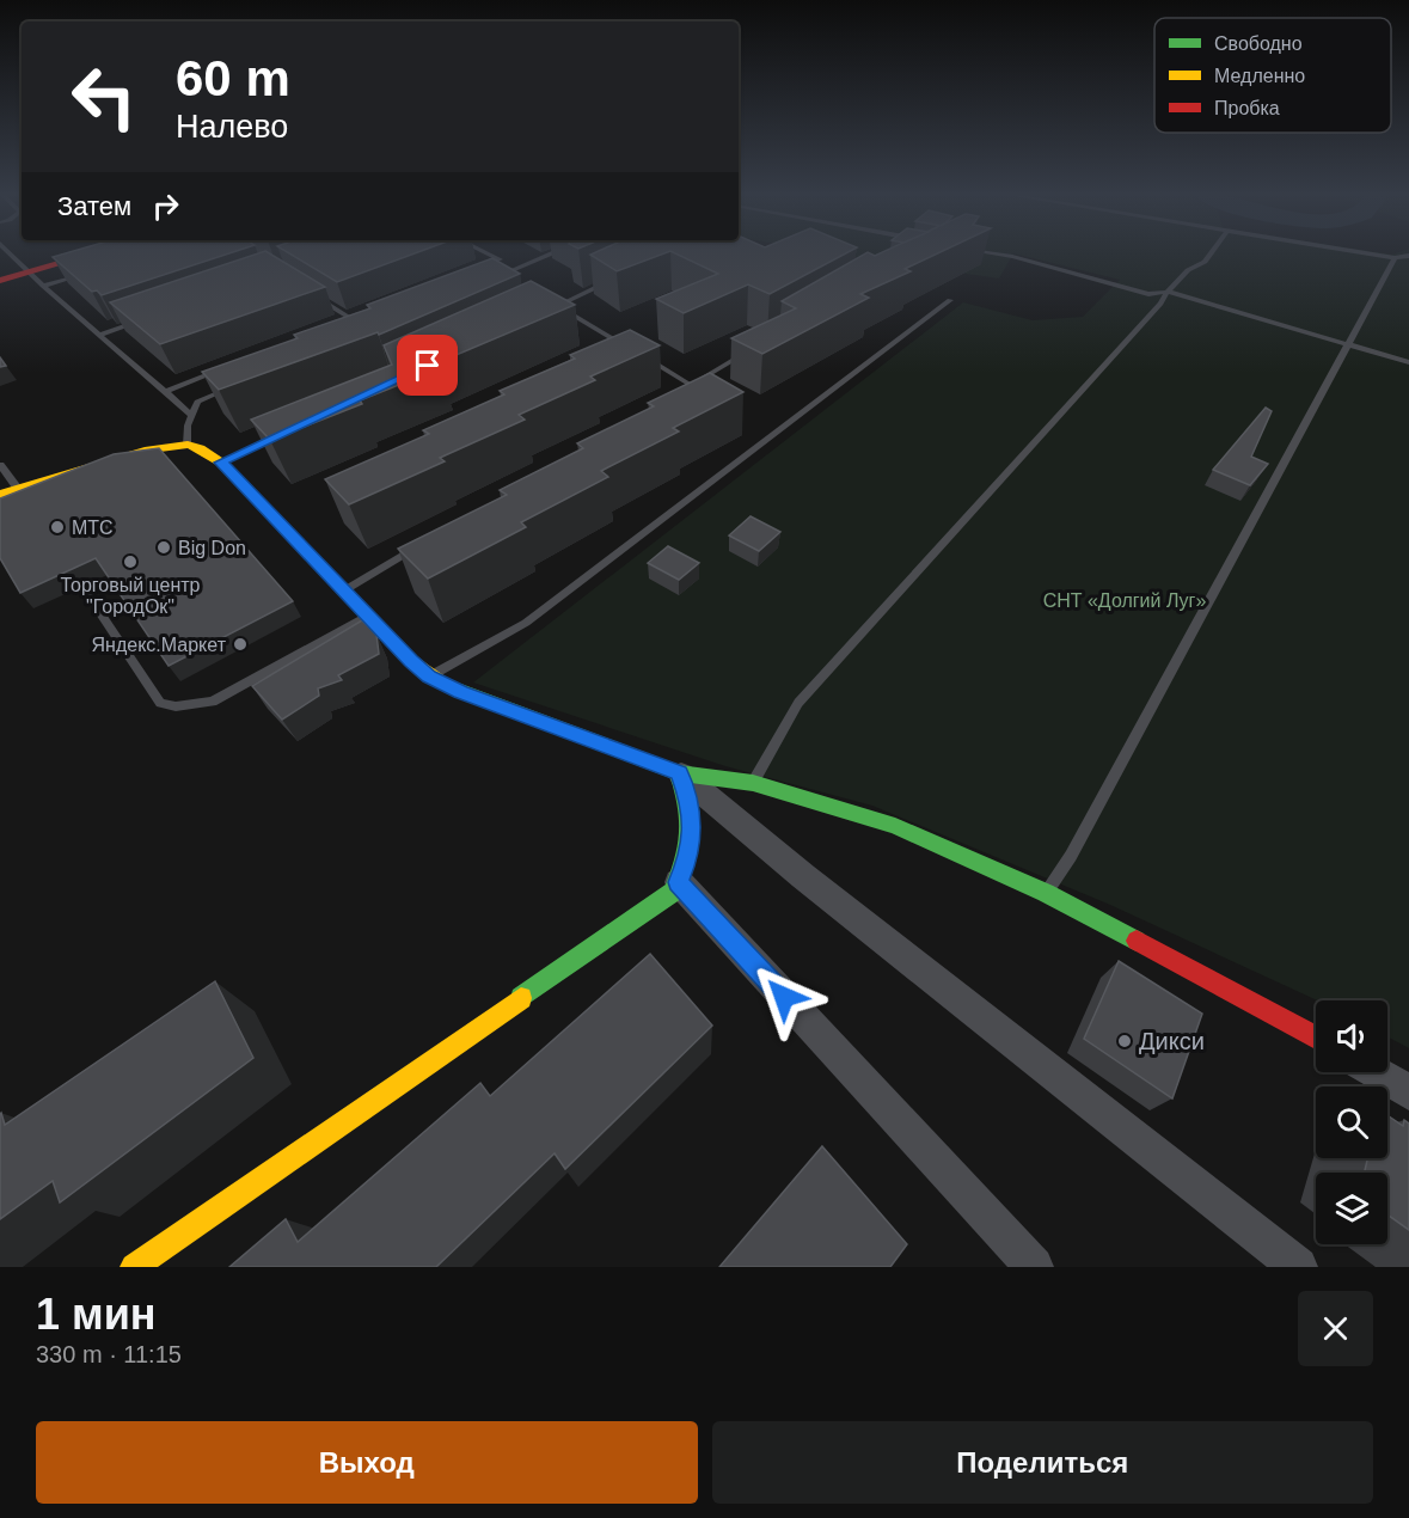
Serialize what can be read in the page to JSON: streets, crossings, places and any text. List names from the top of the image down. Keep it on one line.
{"parks":["СНТ «Долгий Луг»"],"places":["МТС","Big Don","Торговый центр \"ГородОк\"","Яндекс.Маркет","Дикси"],"legend":["Свободно","Медленно","Пробка"],"page":{"turn":["60 m","Налево"],"then":"Затем","heading":["1 мин","330 m · 11:15"],"buttons":["Выход","Поделиться"]}}
